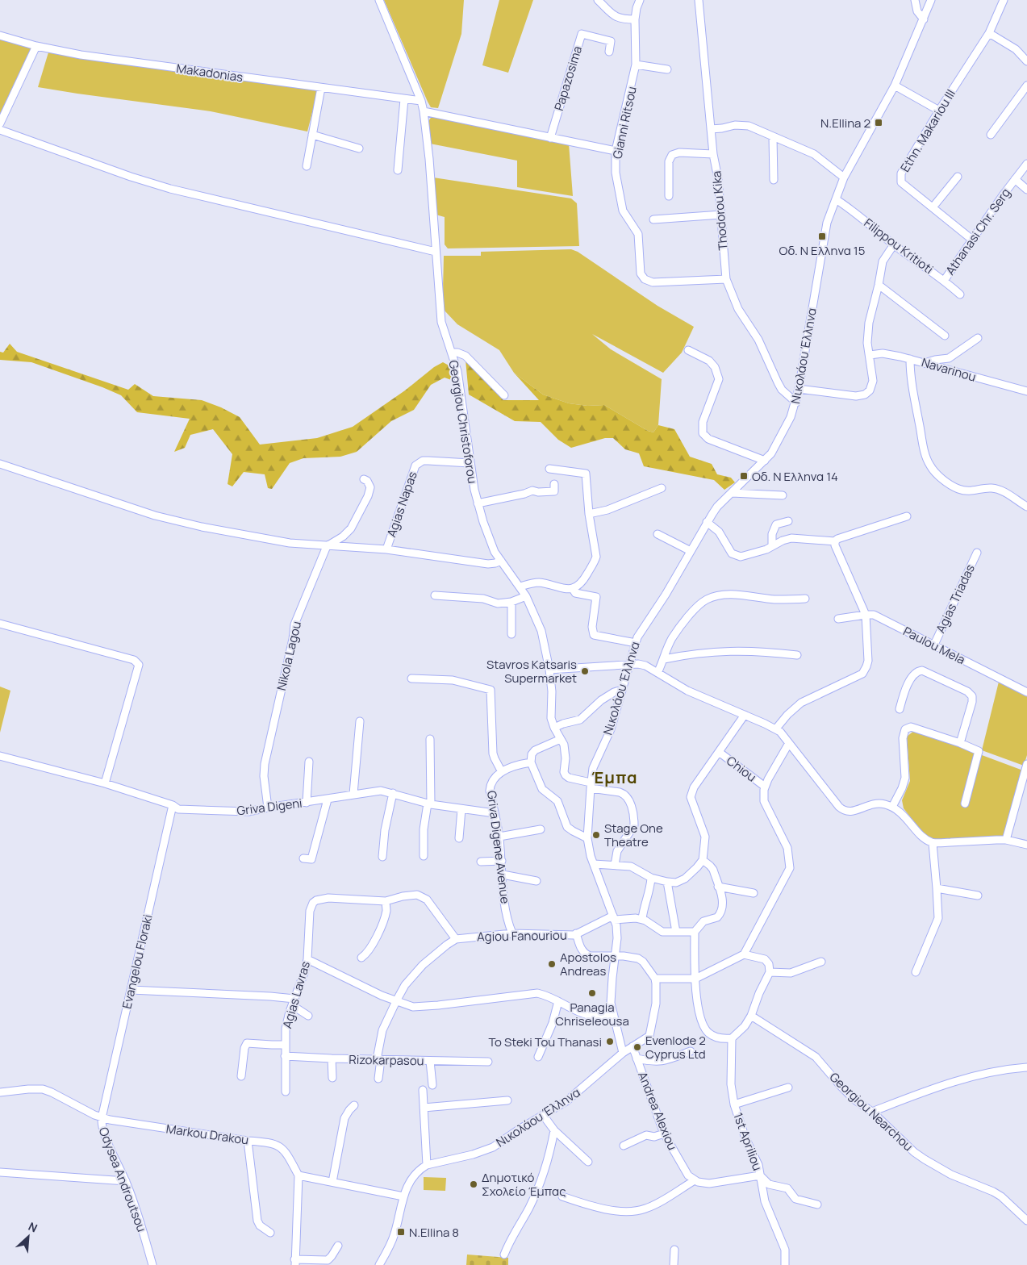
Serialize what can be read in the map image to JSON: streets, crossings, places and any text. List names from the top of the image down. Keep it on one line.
{"streets":{"street":["Makadonias","Papazosima","Gianni Ritsou","Ethn. Makariou III","Thodorou Kika","Athanasi Chr. Serg","Filippou Kritioti","Νικολάου Έλληνα","Navarinou","Georgiou Christoforou","Agias Napas","Agias Triadas","Paulou Mela","Nikola Lagou","Chiou","Griva Digeni","Griva Digene Avenue","Agiou Fanouriou","Evangelou Floraki","Agias Lavras","Rizokarpasou","Andrea Alexiou","Georgiou Nearchou","Markou Drakou","1st Apriliou","Odysea Androutsou"]},"crossings":[["Makadonias","Georgiou Christoforou"],["Gianni Ritsou","Thodorou Kika"],["Ethn. Makariou III","Athanasi Chr. Serg"],["Thodorou Kika","Νικολάου Έλληνα"],["Athanasi Chr. Serg","Filippou Kritioti"],["Filippou Kritioti","Νικολάου Έλληνα"],["Νικολάου Έλληνα","Georgiou Christoforou"],["Νικολάου Έλληνα","Agiou Fanouriou"],["Georgiou Christoforou","Agias Napas"],["Agias Triadas","Paulou Mela"],["Nikola Lagou","Griva Digeni"],["Griva Digeni","Griva Digene Avenue"],["Griva Digeni","Evangelou Floraki"],["Griva Digene Avenue","Agiou Fanouriou"],["Evangelou Floraki","Markou Drakou"],["Evangelou Floraki","Odysea Androutsou"],["Agias Lavras","Rizokarpasou"],["Markou Drakou","Odysea Androutsou"]],"districts":["Έμπα"],"places":{"transit":["N.Ellina 2","Οδ. Ν Ελληνα 15","Οδ. Ν Ελληνα 14","N.Ellina 8"],"other":["Stavros Katsaris Supermarket","Stage One Theatre","Apostolos Andreas","Panagia Chriseleousa","To Steki Tou Thanasi","Evenlode 2 Cyprus Ltd","Δημοτικό Σχολείο Έμπας"]},"north":"top right"}
